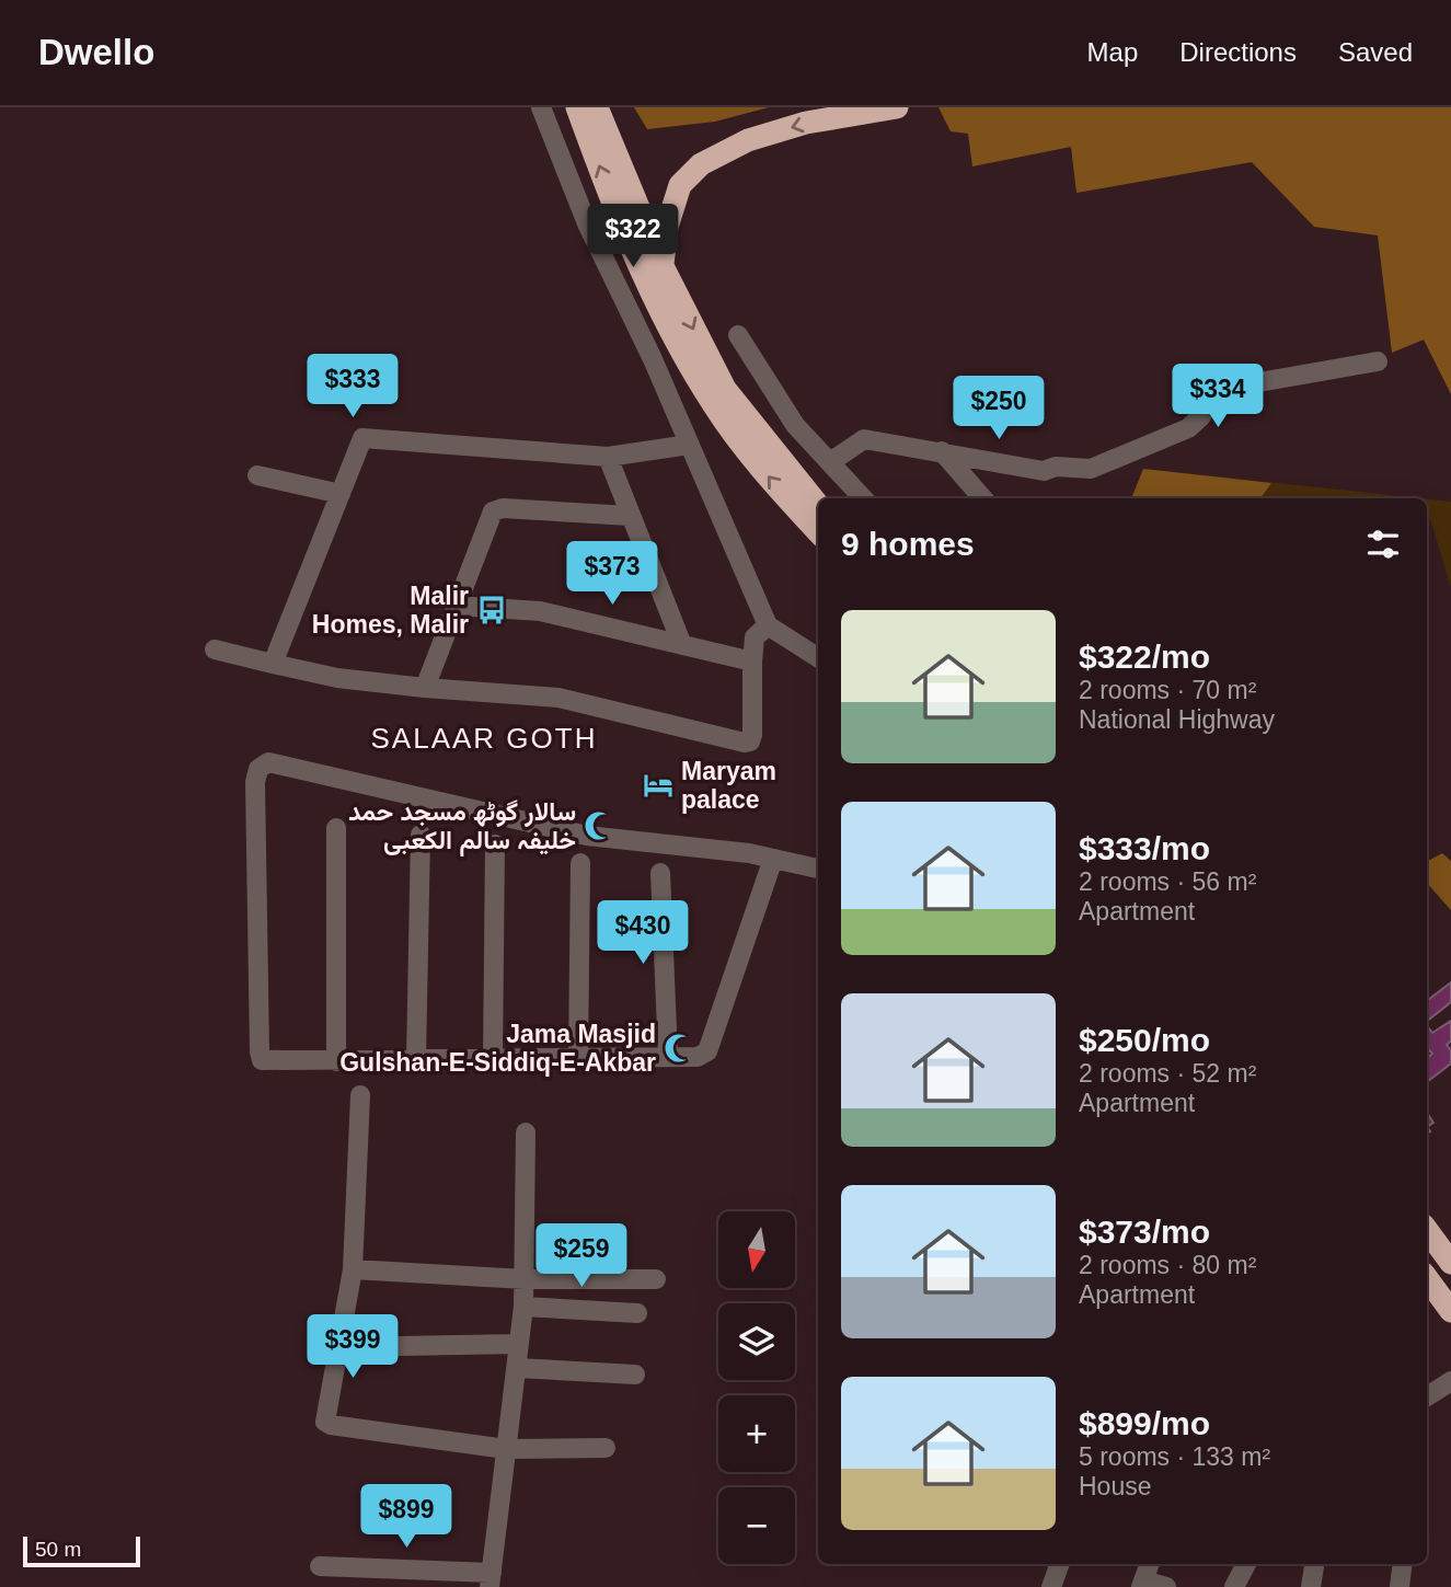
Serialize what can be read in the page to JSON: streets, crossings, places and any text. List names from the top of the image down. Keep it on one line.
{"districts":["SALAAR GOTH"],"places":{"bus stop":["Malir Homes, Malir"],"hotel":["Maryam palace"],"mosque":["سالار گوٹھ مسجد حمد خلیفہ سالم الکعبی","Jama Masjid Gulshan-E-Siddiq-E-Akbar"]},"scale_bar":"50 m","north":"bottom","page":{"header":"Dwello","nav":["Map","Directions","Saved"],"price":["$322","$333","$334","$250","$373","$430","$259","$399","$899"],"heading":"9 homes","list":[{"name":"$322/mo","note":"2 rooms · 70 m² · National Highway"},{"name":"$333/mo","note":"2 rooms · 56 m² · Apartment"},{"name":"$250/mo","note":"2 rooms · 52 m² · Apartment"},{"name":"$373/mo","note":"2 rooms · 80 m² · Apartment"},{"name":"$899/mo","note":"5 rooms · 133 m² · House"}],"map_buttons":["+","−"],"scale":"50 m"}}
